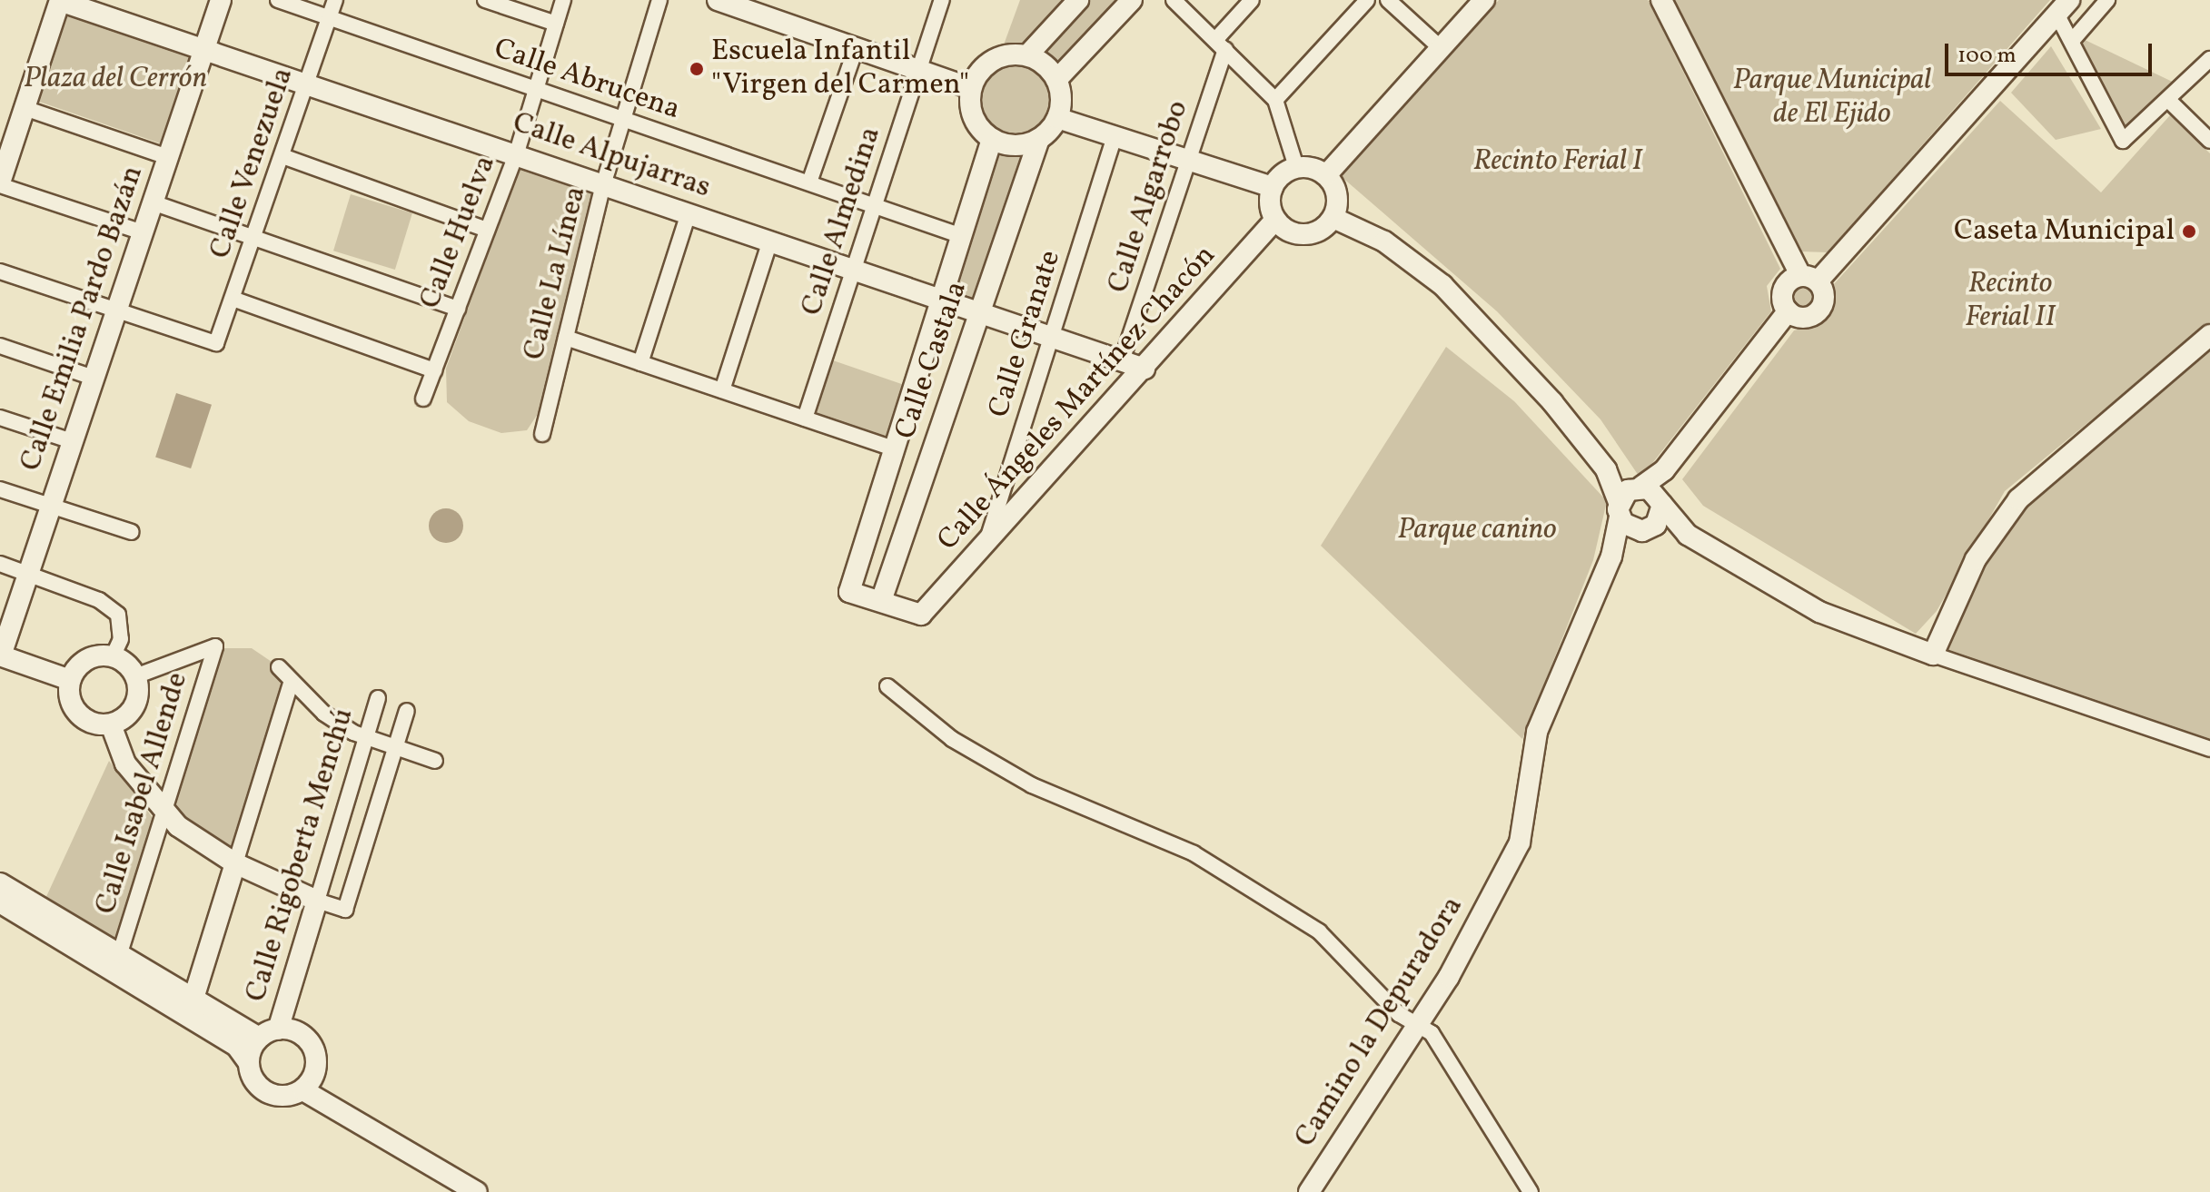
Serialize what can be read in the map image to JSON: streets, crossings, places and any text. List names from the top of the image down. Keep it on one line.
{"streets":{"street":["Calle Abrucena","Calle Alpujarras","Calle Venezuela","Calle Algarrobo","Calle Almedina","Calle Huelva","Calle La Línea","Calle Emilia Pardo Bazán","Calle Granate","Calle Castala","Calle Ángeles Martínez Chacón","Calle Isabel Allende","Calle Rigoberta Menchú","Camino la Depuradora"]},"crossings":[["Calle Abrucena","Calle Venezuela"],["Calle Abrucena","Calle Almedina"],["Calle Abrucena","Calle Huelva"],["Calle Abrucena","Calle La Línea"],["Calle Abrucena","Calle Castala"],["Calle Alpujarras","Calle Venezuela"],["Calle Alpujarras","Calle Algarrobo"],["Calle Alpujarras","Calle Almedina"],["Calle Alpujarras","Calle Huelva"],["Calle Alpujarras","Calle La Línea"],["Calle Alpujarras","Calle Emilia Pardo Bazán"],["Calle Alpujarras","Calle Granate"],["Calle Alpujarras","Calle Castala"],["Calle Alpujarras","Calle Ángeles Martínez Chacón"],["Calle Venezuela","Calle Emilia Pardo Bazán"],["Calle Granate","Calle Ángeles Martínez Chacón"],["Calle Castala","Calle Ángeles Martínez Chacón"]],"parks":["Plaza del Cerrón","Parque Municipal de El Ejido","Recinto Ferial I","Recinto Ferial II","Parque canino"],"places":["Escuela Infantil \"Virgen del Carmen\"","Caseta Municipal"],"scale_bar":"100 m"}
